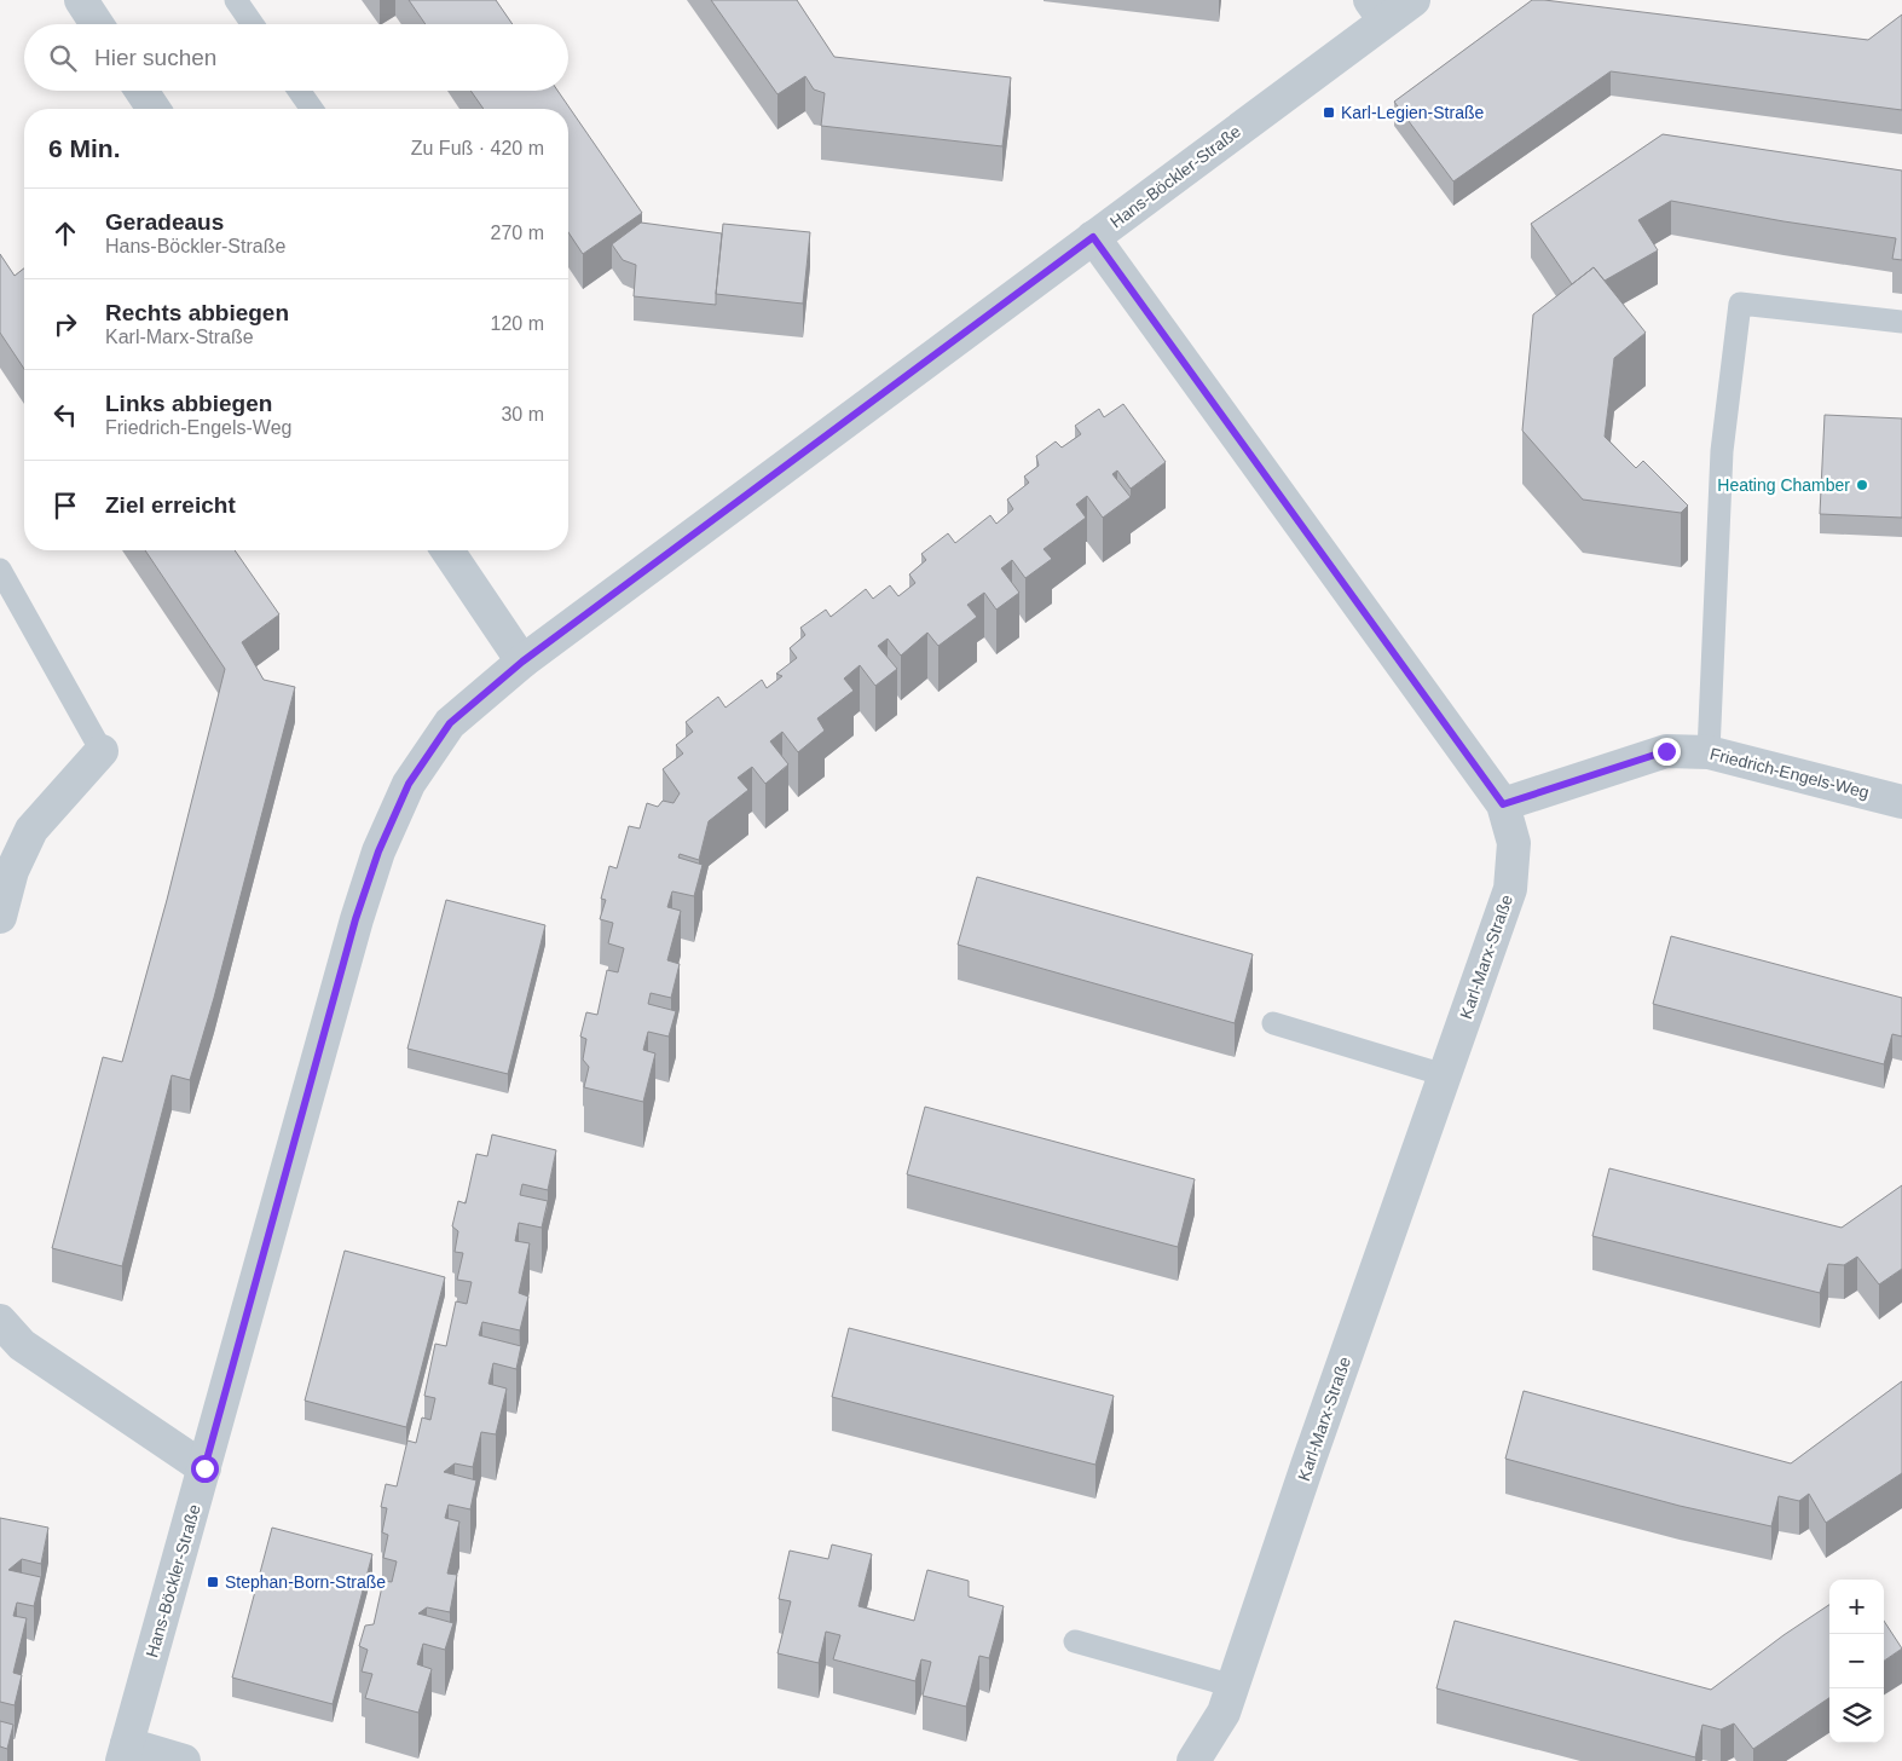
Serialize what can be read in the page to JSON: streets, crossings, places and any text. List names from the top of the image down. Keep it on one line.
{"streets":{"street":["Hans-Böckler-Straße","Friedrich-Engels-Weg","Karl-Marx-Straße"]},"crossings":[["Hans-Böckler-Straße","Karl-Marx-Straße"],["Friedrich-Engels-Weg","Karl-Marx-Straße"]],"places":{"transit":["Karl-Legien-Straße","Stephan-Born-Straße"],"other":["Heating Chamber"]},"page":{"search":"Hier suchen","heading":["6 Min.","Zu Fuß · 420 m"],"list":[["Geradeaus","Hans-Böckler-Straße","270 m"],["Rechts abbiegen","Karl-Marx-Straße","120 m"],["Links abbiegen","Friedrich-Engels-Weg","30 m"],"Ziel erreicht"],"map_buttons":["+","−"]}}
